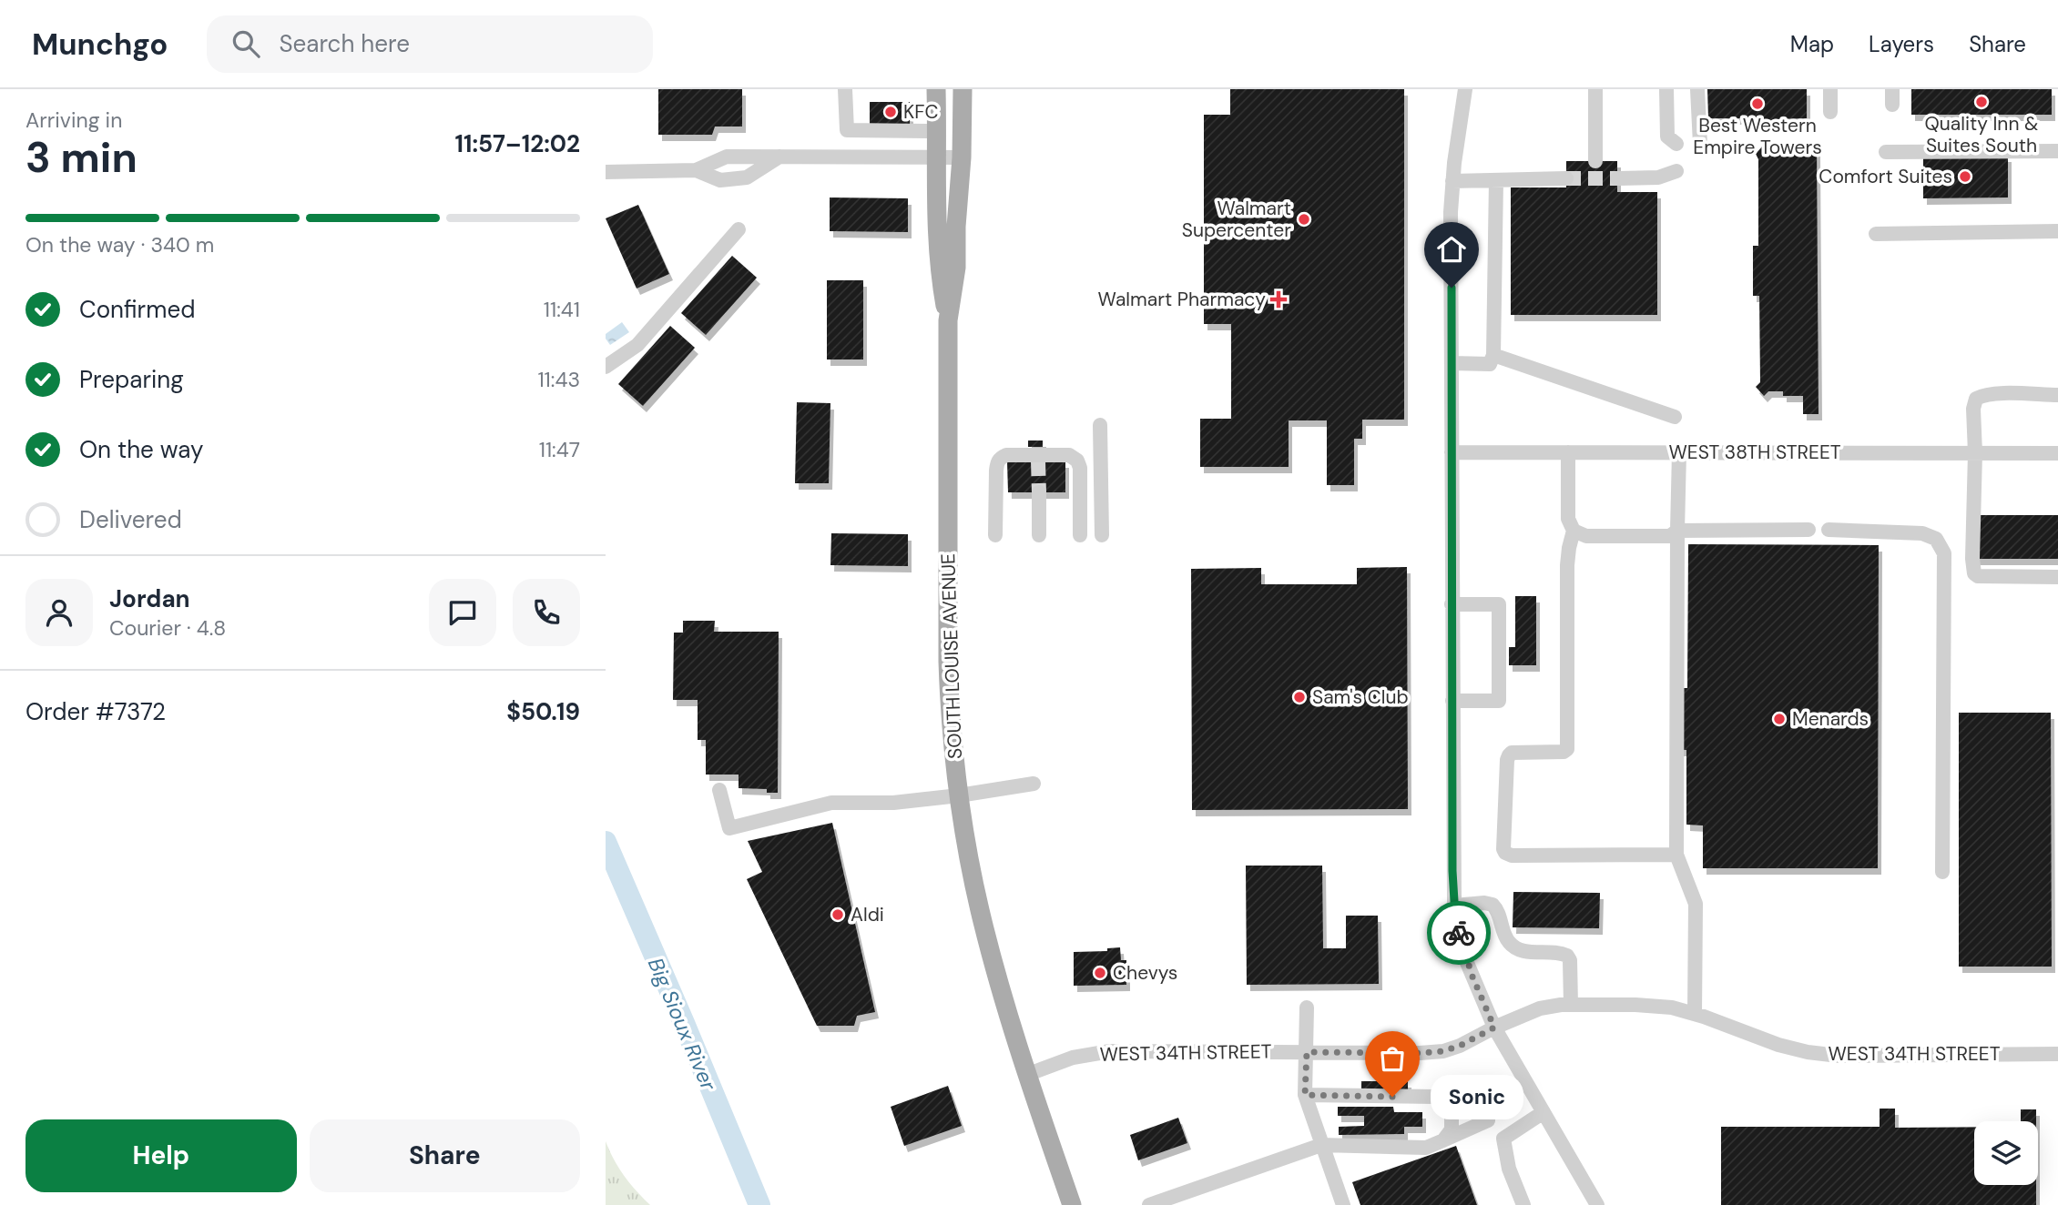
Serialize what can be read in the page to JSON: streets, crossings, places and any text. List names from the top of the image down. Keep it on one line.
{"streets":{"main road":["SOUTH LOUISE AVENUE"],"street":["WEST 38TH STREET","WEST 34TH STREET"]},"crossings":[["SOUTH LOUISE AVENUE","WEST 34TH STREET"]],"water":["Big Sioux River"],"places":{"other":["Quality Inn & Suites South","Best Western Empire Towers","KFC","Comfort Suites","Walmart Supercenter","Sam's Club","Menards","Aldi","Chevys","Sonic"],"health":["Walmart Pharmacy"]},"page":{"header":"Munchgo","search":"Search here","nav":["Map","Layers","Share"],"heading":["3 min","Arriving in","11:57–12:02"],"panel":["Jordan","Courier · 4.8","Order #7372","$50.19"],"bar":"On the way · 340 m","list":[["Confirmed","11:41"],["Preparing","11:43"],["On the way","11:47"],"Delivered"],"bubble":"Sonic","buttons":["Help","Share"]}}
